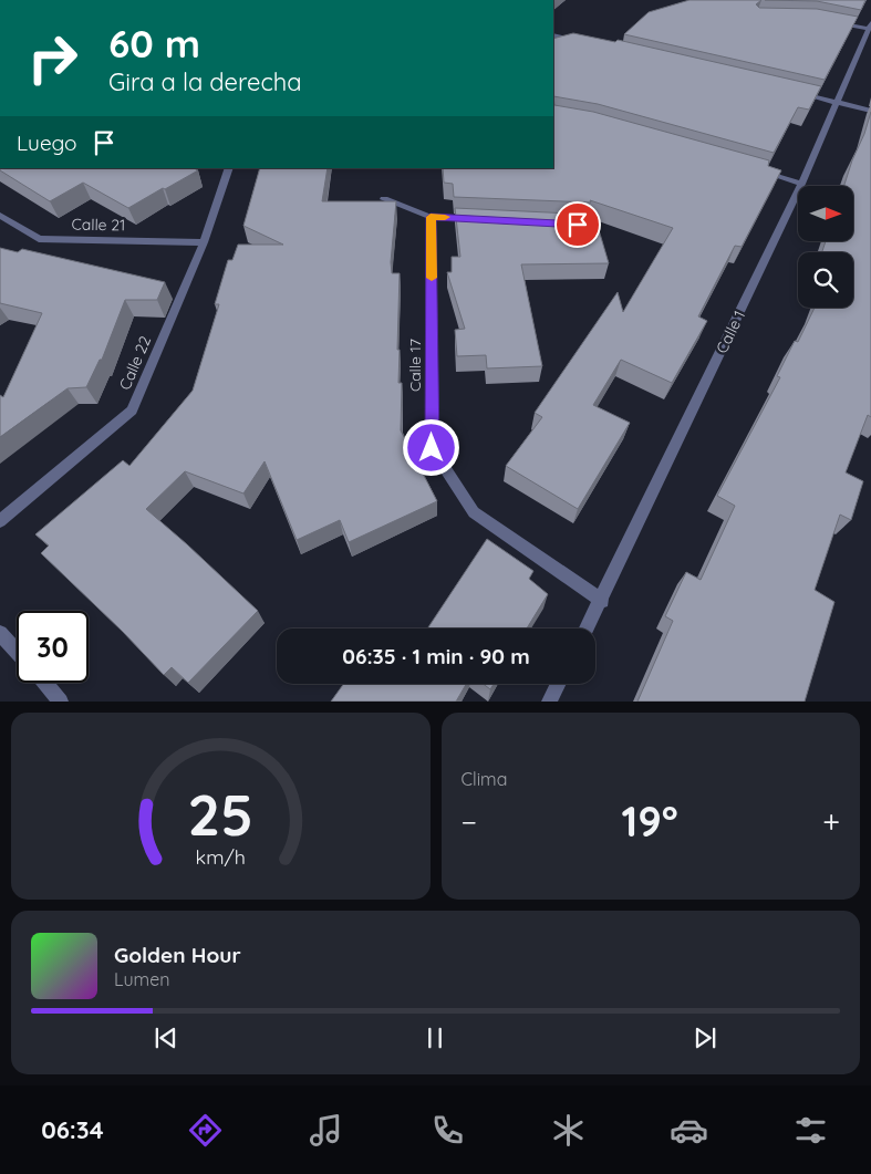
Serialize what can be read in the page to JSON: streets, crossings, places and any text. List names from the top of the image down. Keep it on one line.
{"streets":{"street":["Calle 21","Calle 1","Calle 22","Calle 17"]},"crossings":[["Calle 21","Calle 22"],["Calle 1","Calle 17"]],"north":"right","page":{"turn":["60 m","Gira a la derecha"],"then":"Luego","limit":"30","trip":"06:35 · 1 min · 90 m","tile":"Clima","heat":["−","19°","+"],"song":["Golden Hour","Lumen"],"tabs":"06:34","gauge":["25","km/h"]}}
